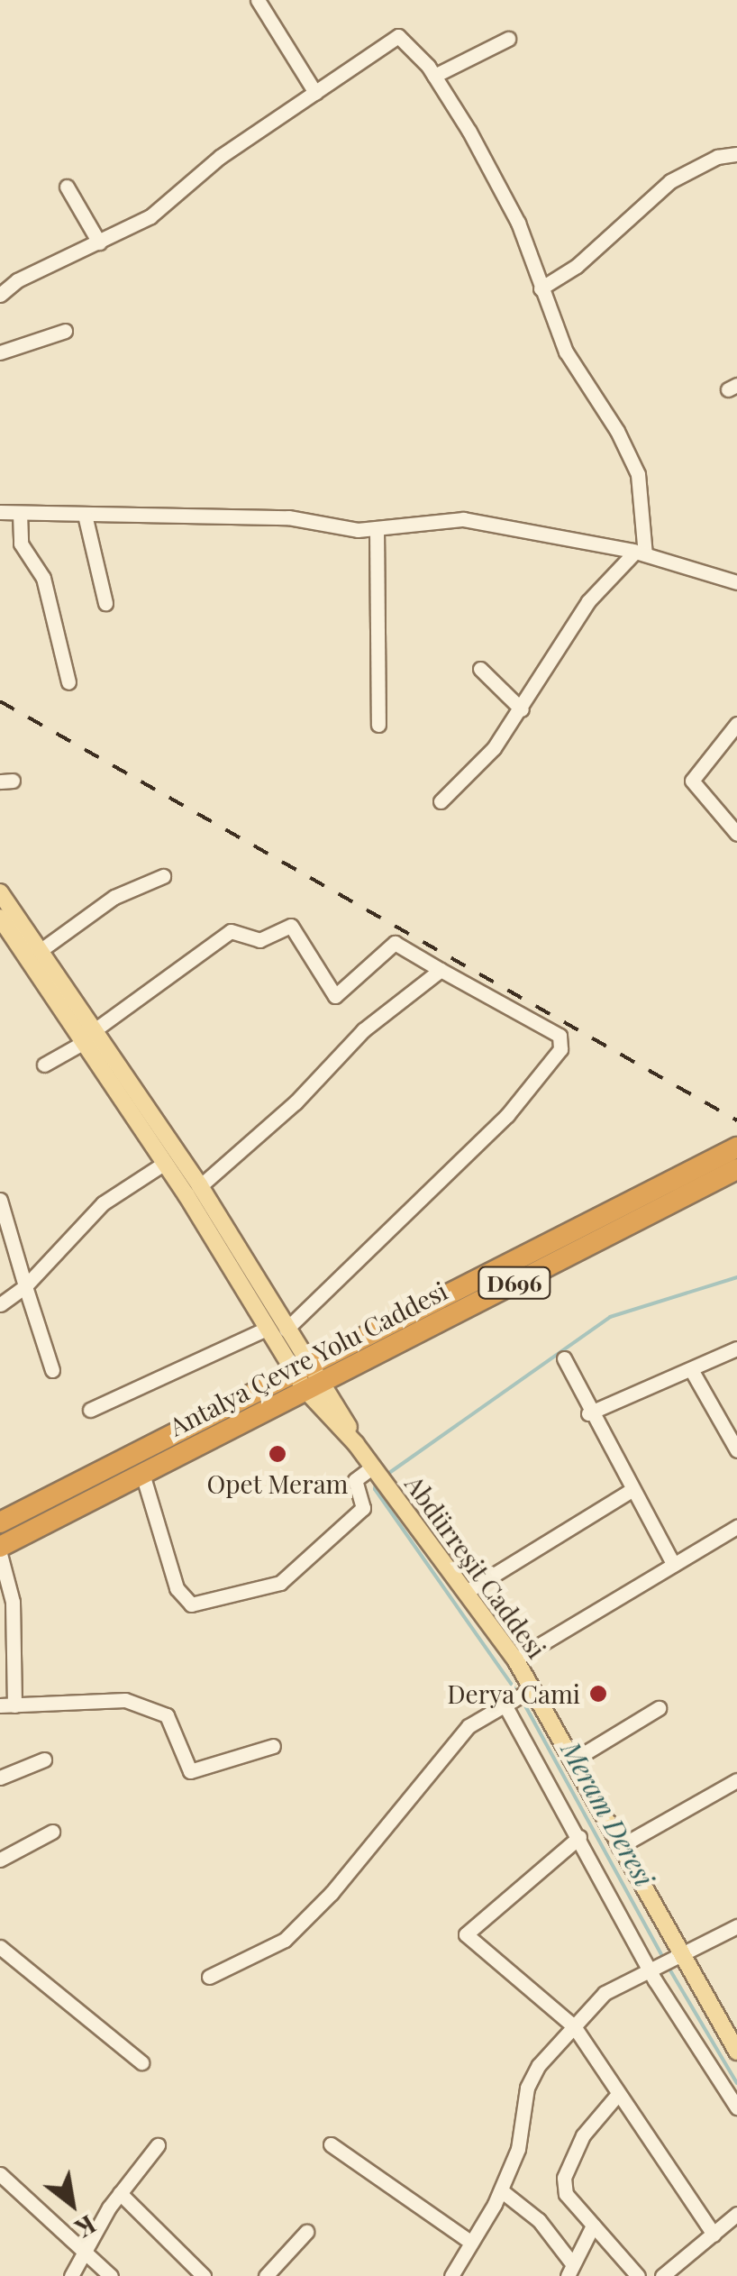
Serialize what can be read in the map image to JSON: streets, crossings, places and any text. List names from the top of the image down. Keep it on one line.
{"streets":{"highway":["D696","Antalya Çevre Yolu Caddesi"],"main road":["Abdürreşit Caddesi"]},"crossings":[["Antalya Çevre Yolu Caddesi","Abdürreşit Caddesi"]],"water":["Meram Deresi"],"places":["Opet Meram","Derya Cami"],"north":"bottom right"}
